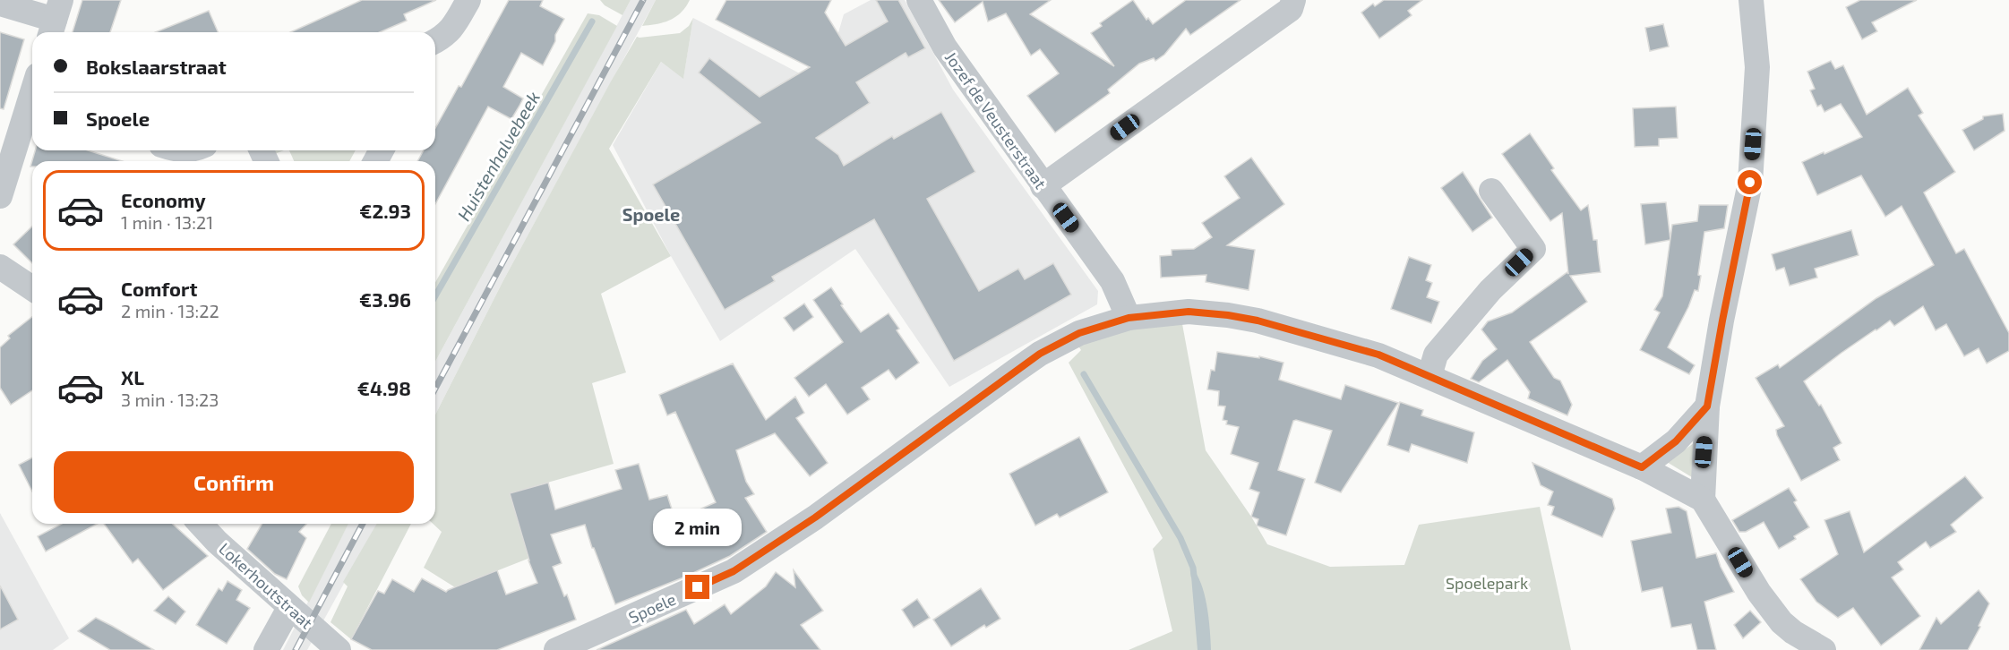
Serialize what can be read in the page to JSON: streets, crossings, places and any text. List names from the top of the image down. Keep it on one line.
{"streets":{"street":["Jozef de Veusterstraat","Lokerhoutstraat","Spoele"]},"crossings":[["Jozef de Veusterstraat","Spoele"]],"districts":["Spoele"],"water":["Huistenhalvebeek"],"parks":["Spoelepark"],"page":{"banner":["Bokslaarstraat","Spoele"],"list":[{"name":"Economy","note":"1 min · 13:21","value":"€2.93"},{"name":"Comfort","note":"2 min · 13:22","value":"€3.96"},{"name":"XL","note":"3 min · 13:23","value":"€4.98"}],"buttons":"Confirm","bubble":"2 min"}}
